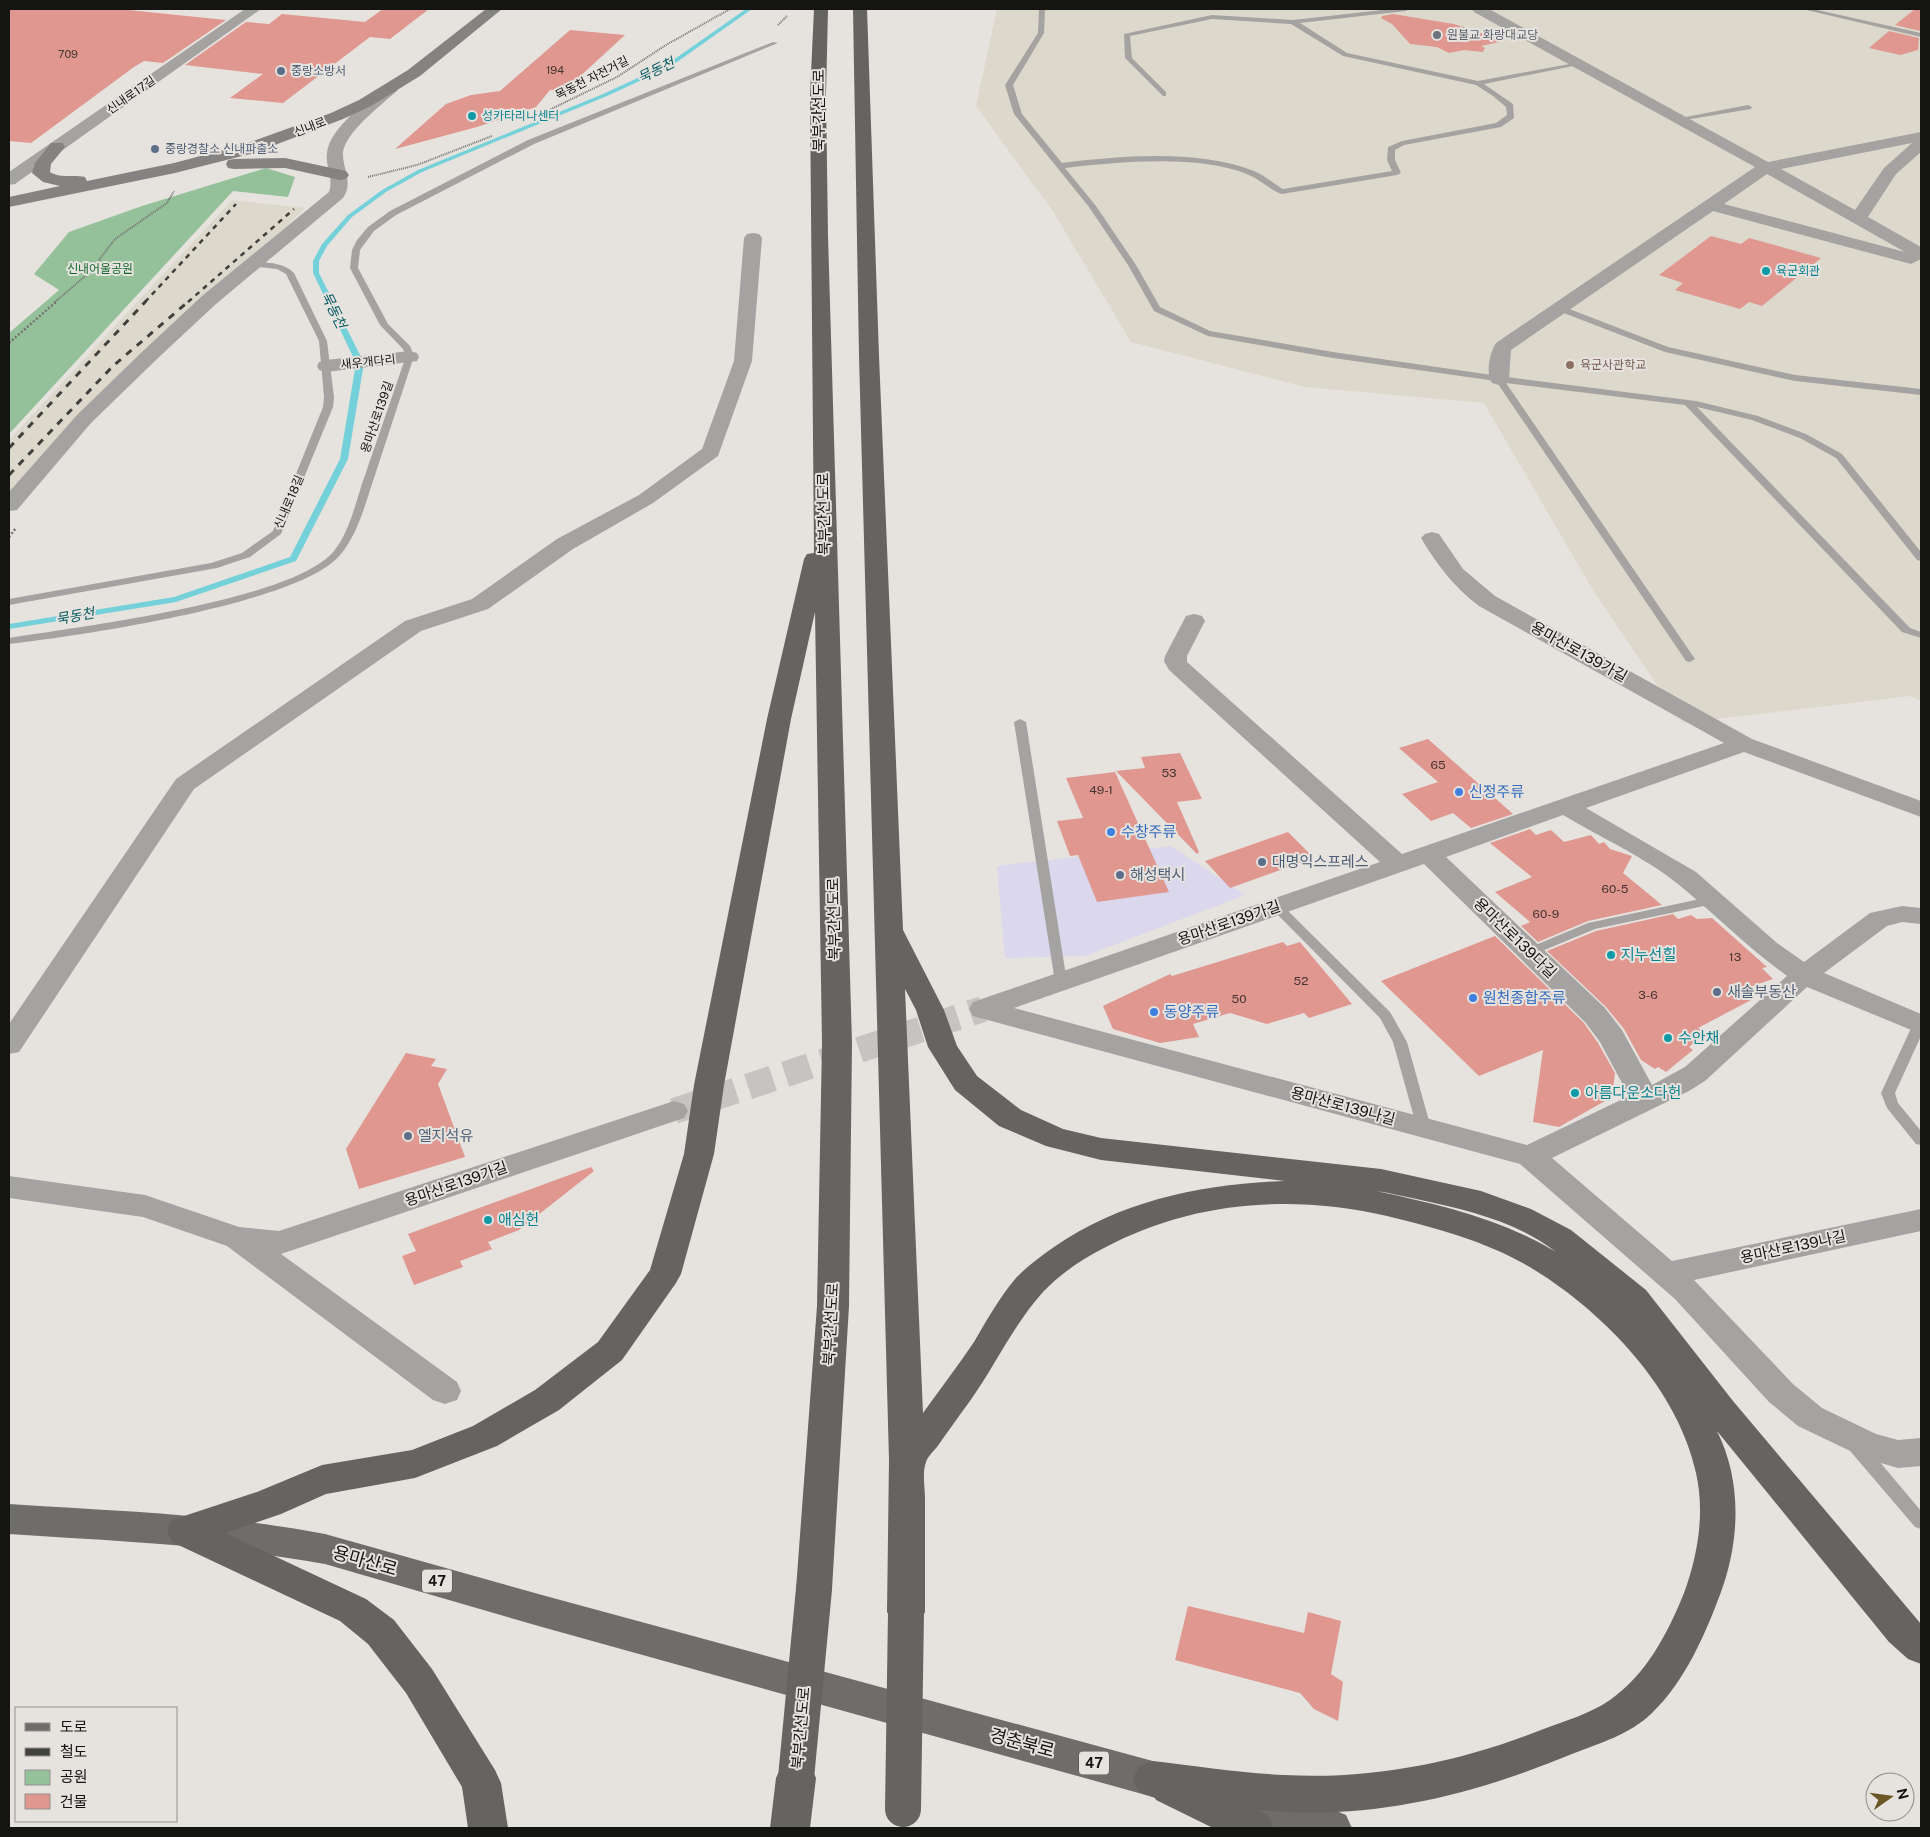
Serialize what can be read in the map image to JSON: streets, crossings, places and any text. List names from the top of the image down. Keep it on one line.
{"streets":{"highway":["북부간선도로"],"main road":["신내로","용마산로","47","경춘북로"],"street":["신내로17길","새우개다리","용마산로139가길","용마산로139다길","용마산로139나길"],"lane":["용마산로139길","신내로18길"],"path":["목동천 자전거길"]},"crossings":[["새우개다리","용마산로139길"],["새우개다리","신내로18길"],["용마산로139가길","용마산로139다길"],["용마산로139가길","용마산로139나길"],["용마산로","경춘북로"]],"water":["묵동천"],"parks":["신내어울공원"],"places":["원불교 화랑대교당","중랑소방서","성카타리나센터","중랑경찰소 신내파출소","육군회관","육군사관학교","신정주류","수창주류","대명익스프레스","해성택시","지누선힐","새솔부동산","원천종합주류","동양주류","수안채","아름다운소다헌","엘지석유","애심헌"],"house_numbers":["709","194","65","53","49-1","60-5","60-9","13","52","3-6","50"],"legend":["도로","철도","공원","건물"],"north":"right"}
